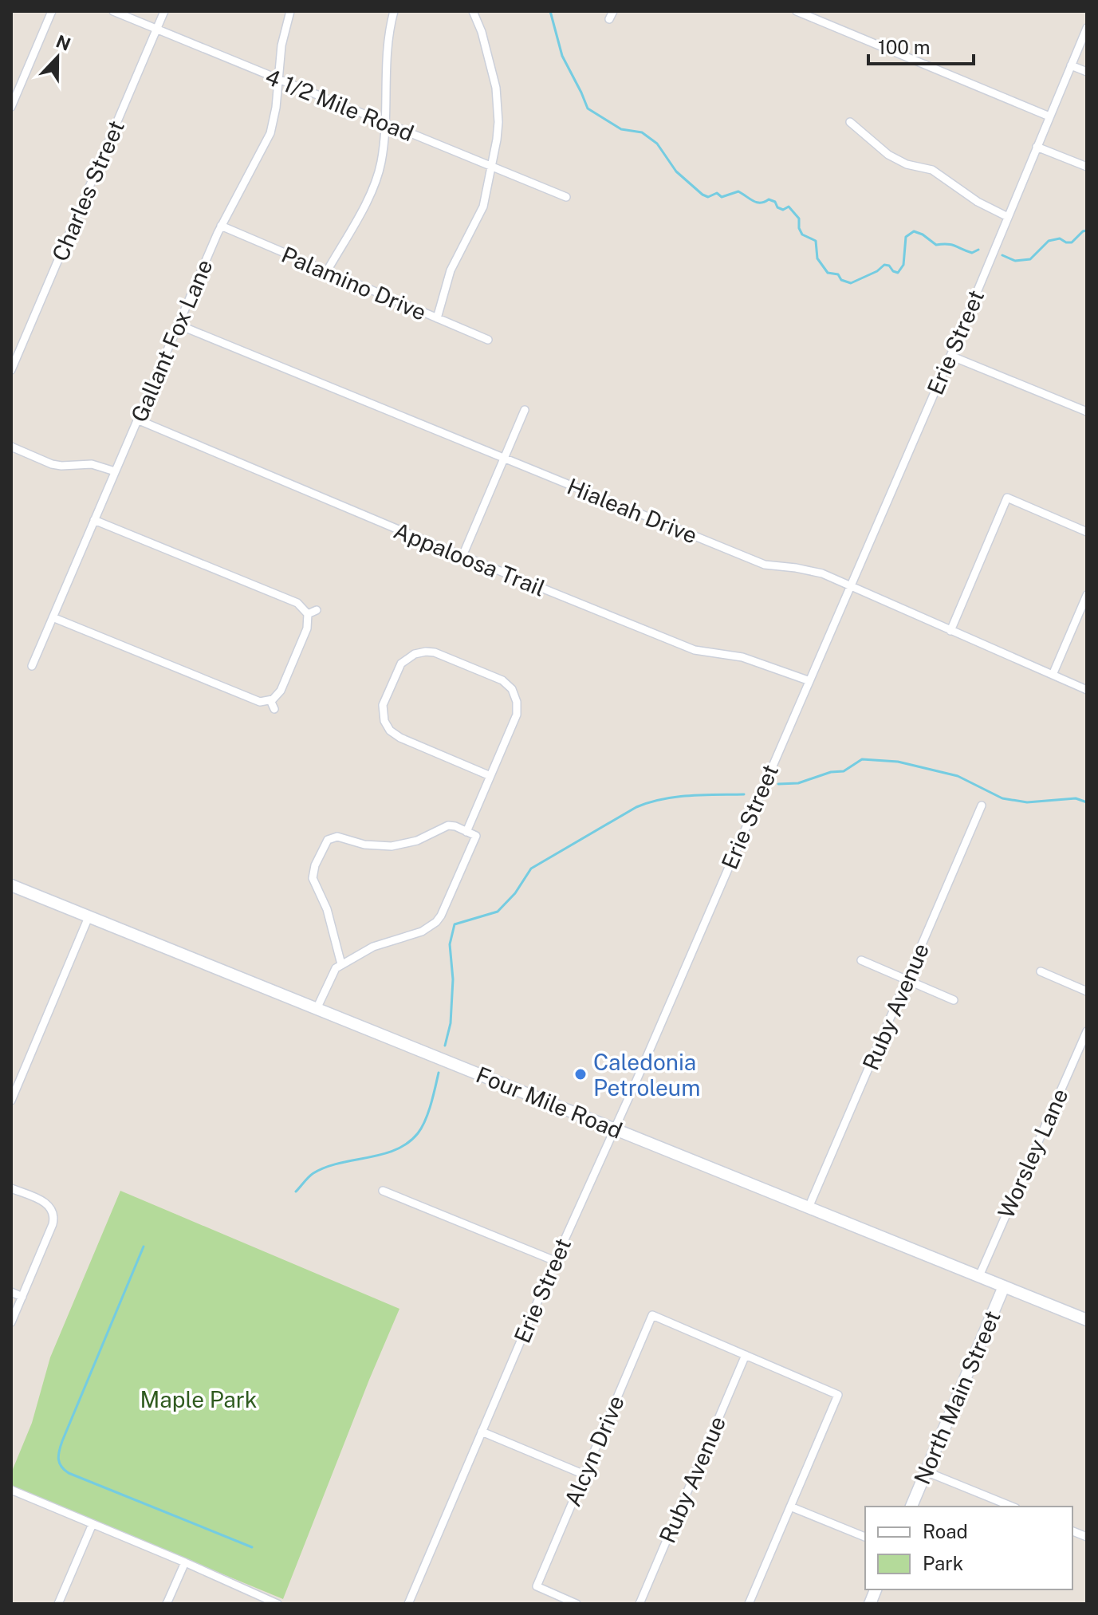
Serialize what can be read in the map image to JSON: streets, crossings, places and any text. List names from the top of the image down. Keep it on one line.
{"streets":{"main road":["Four Mile Road","North Main Street"],"street":["4 1/2 Mile Road","Charles Street","Palamino Drive","Gallant Fox Lane","Erie Street","Hialeah Drive","Appaloosa Trail","Ruby Avenue","Worsley Lane","Alcyn Drive"]},"crossings":[["4 1/2 Mile Road","Charles Street"],["4 1/2 Mile Road","Gallant Fox Lane"],["Palamino Drive","Gallant Fox Lane"],["Gallant Fox Lane","Hialeah Drive"],["Gallant Fox Lane","Appaloosa Trail"],["Erie Street","Hialeah Drive"],["Erie Street","Appaloosa Trail"],["Erie Street","Four Mile Road"],["Ruby Avenue","Four Mile Road"],["Ruby Avenue","Alcyn Drive"],["Four Mile Road","Worsley Lane"],["Four Mile Road","North Main Street"]],"parks":["Maple Park"],"places":["Caledonia Petroleum"],"legend":["Road","Park"],"scale_bar":"100 m","north":"top"}
